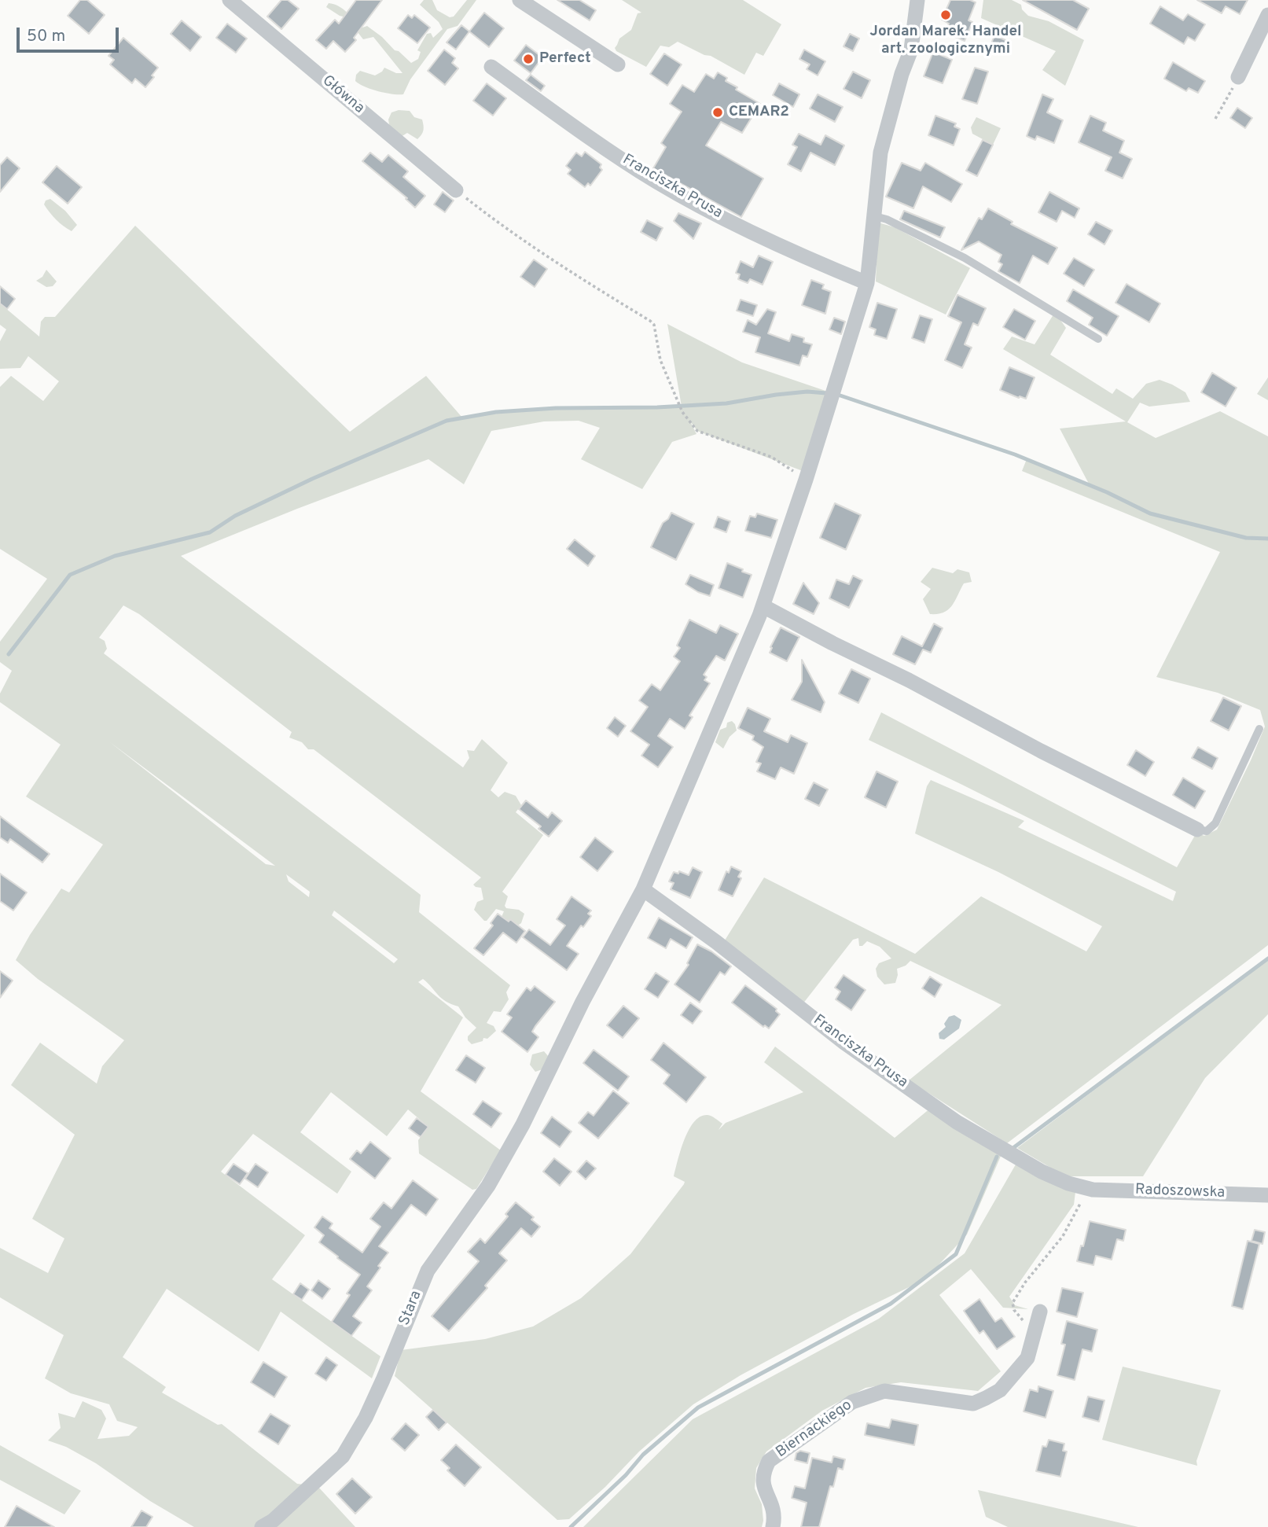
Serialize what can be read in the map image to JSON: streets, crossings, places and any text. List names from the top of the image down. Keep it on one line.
{"streets":{"street":["Główna","Franciszka Prusa","Radoszowska","Stara","Biernackiego"]},"crossings":[["Franciszka Prusa","Radoszowska"],["Franciszka Prusa","Stara"]],"places":["Jordan Marek. Handel art. zoologicznymi","Perfect","CEMAR2"],"scale_bar":"50 m"}
